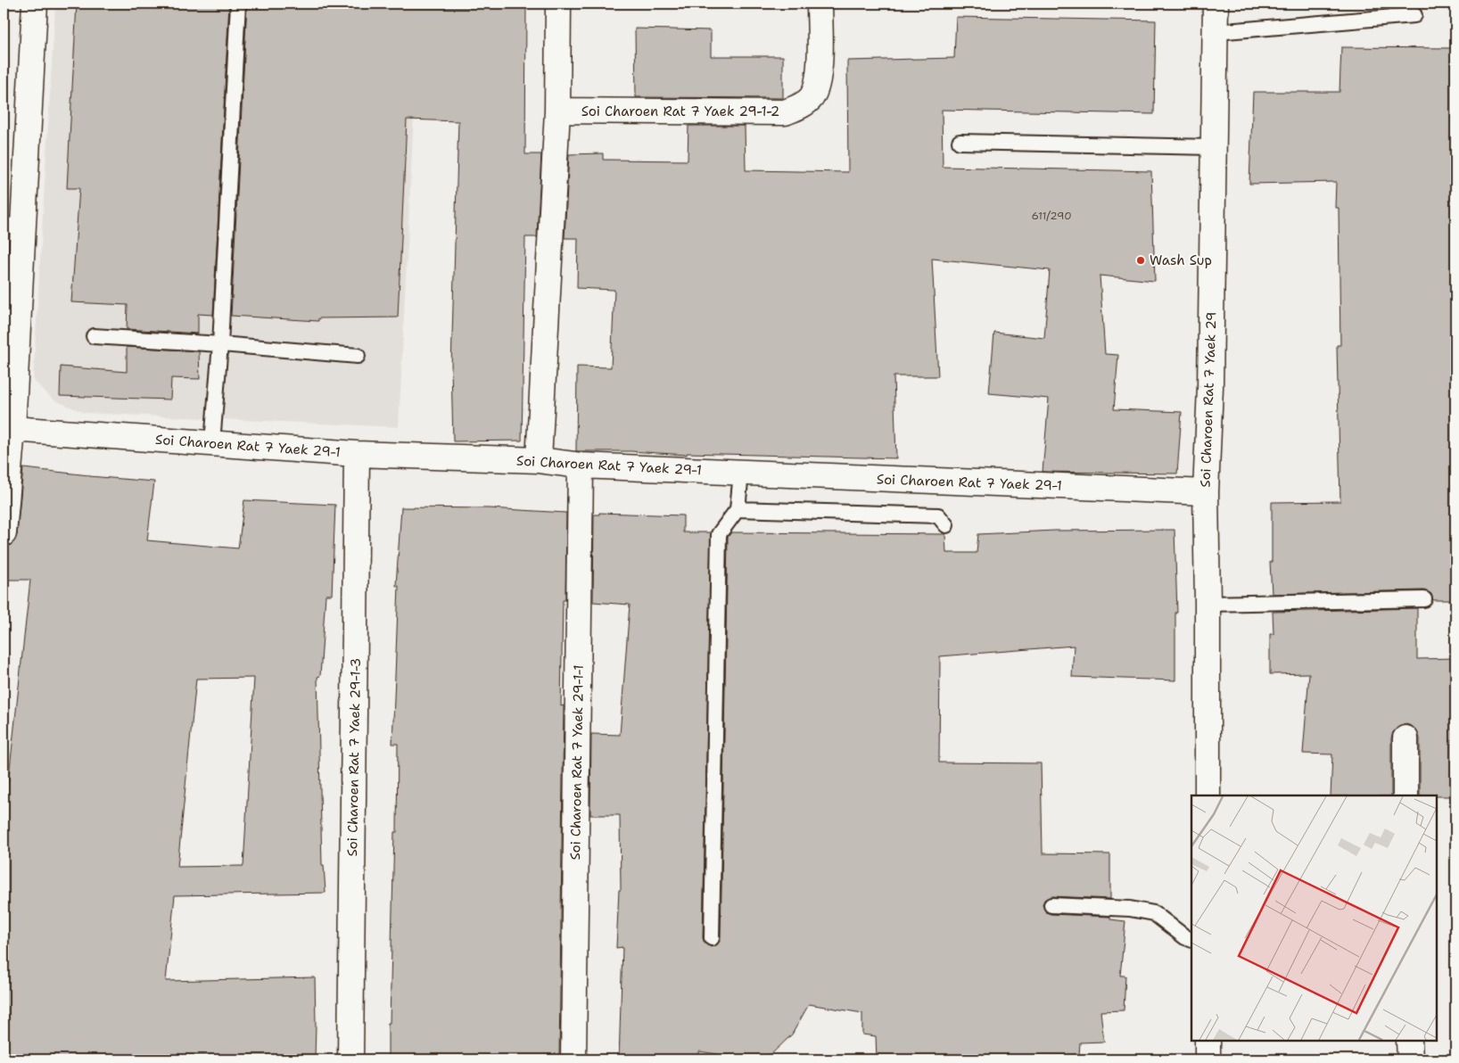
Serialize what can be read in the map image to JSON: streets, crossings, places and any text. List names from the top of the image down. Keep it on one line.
{"streets":{"street":["Soi Charoen Rat 7 Yaek 29-1-2","Soi Charoen Rat 7 Yaek 29","Soi Charoen Rat 7 Yaek 29-1","Soi Charoen Rat 7 Yaek 29-1-3","Soi Charoen Rat 7 Yaek 29-1-1"]},"crossings":[["Soi Charoen Rat 7 Yaek 29","Soi Charoen Rat 7 Yaek 29-1"],["Soi Charoen Rat 7 Yaek 29-1","Soi Charoen Rat 7 Yaek 29-1-3"],["Soi Charoen Rat 7 Yaek 29-1","Soi Charoen Rat 7 Yaek 29-1-1"]],"places":["Wash Sup"],"house_numbers":["611/290"]}
